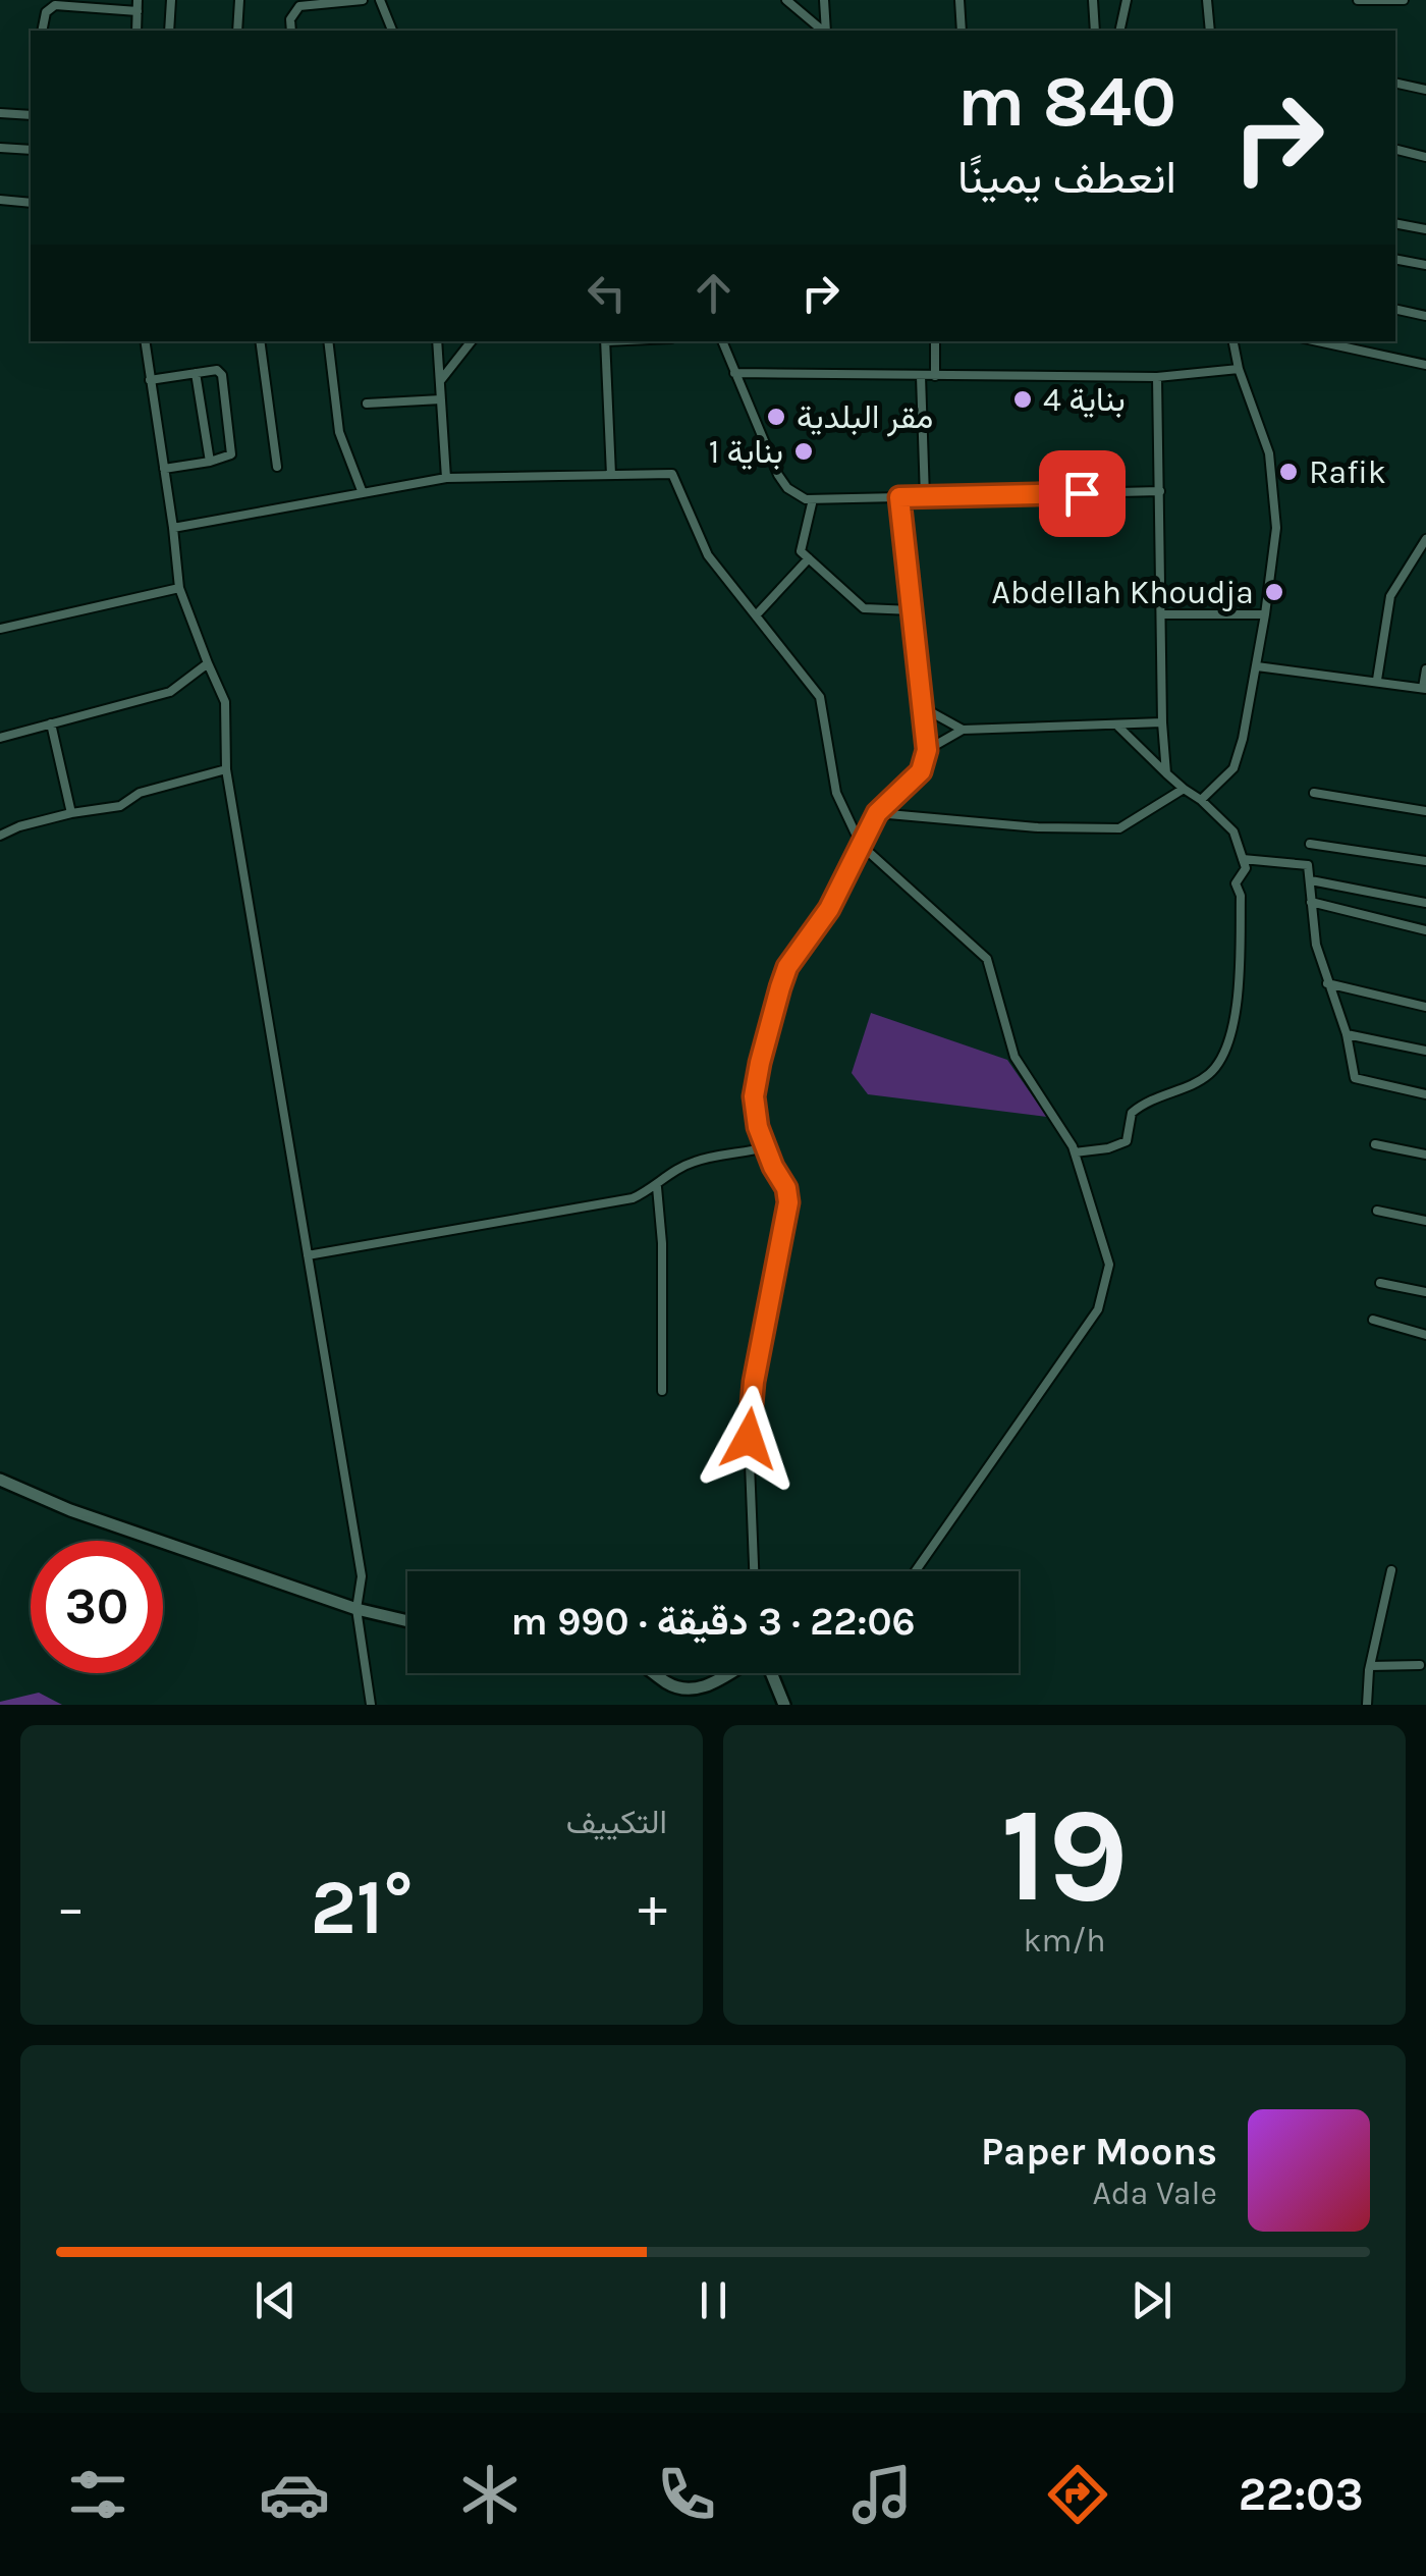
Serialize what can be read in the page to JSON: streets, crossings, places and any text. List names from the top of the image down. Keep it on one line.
{"places":["بناية 4","مقر البلدية","بناية 1","Rafik","Abdellah Khoudja"],"page":{"turn":["840 m","انعطف يمينًا"],"limit":"30","trip":"22:06 · 3 دقيقة · 990 m","tile":[["19","km/h"],"التكييف"],"heat":["−","21°","+"],"song":["Paper Moons","Ada Vale"],"tabs":"22:03"}}
